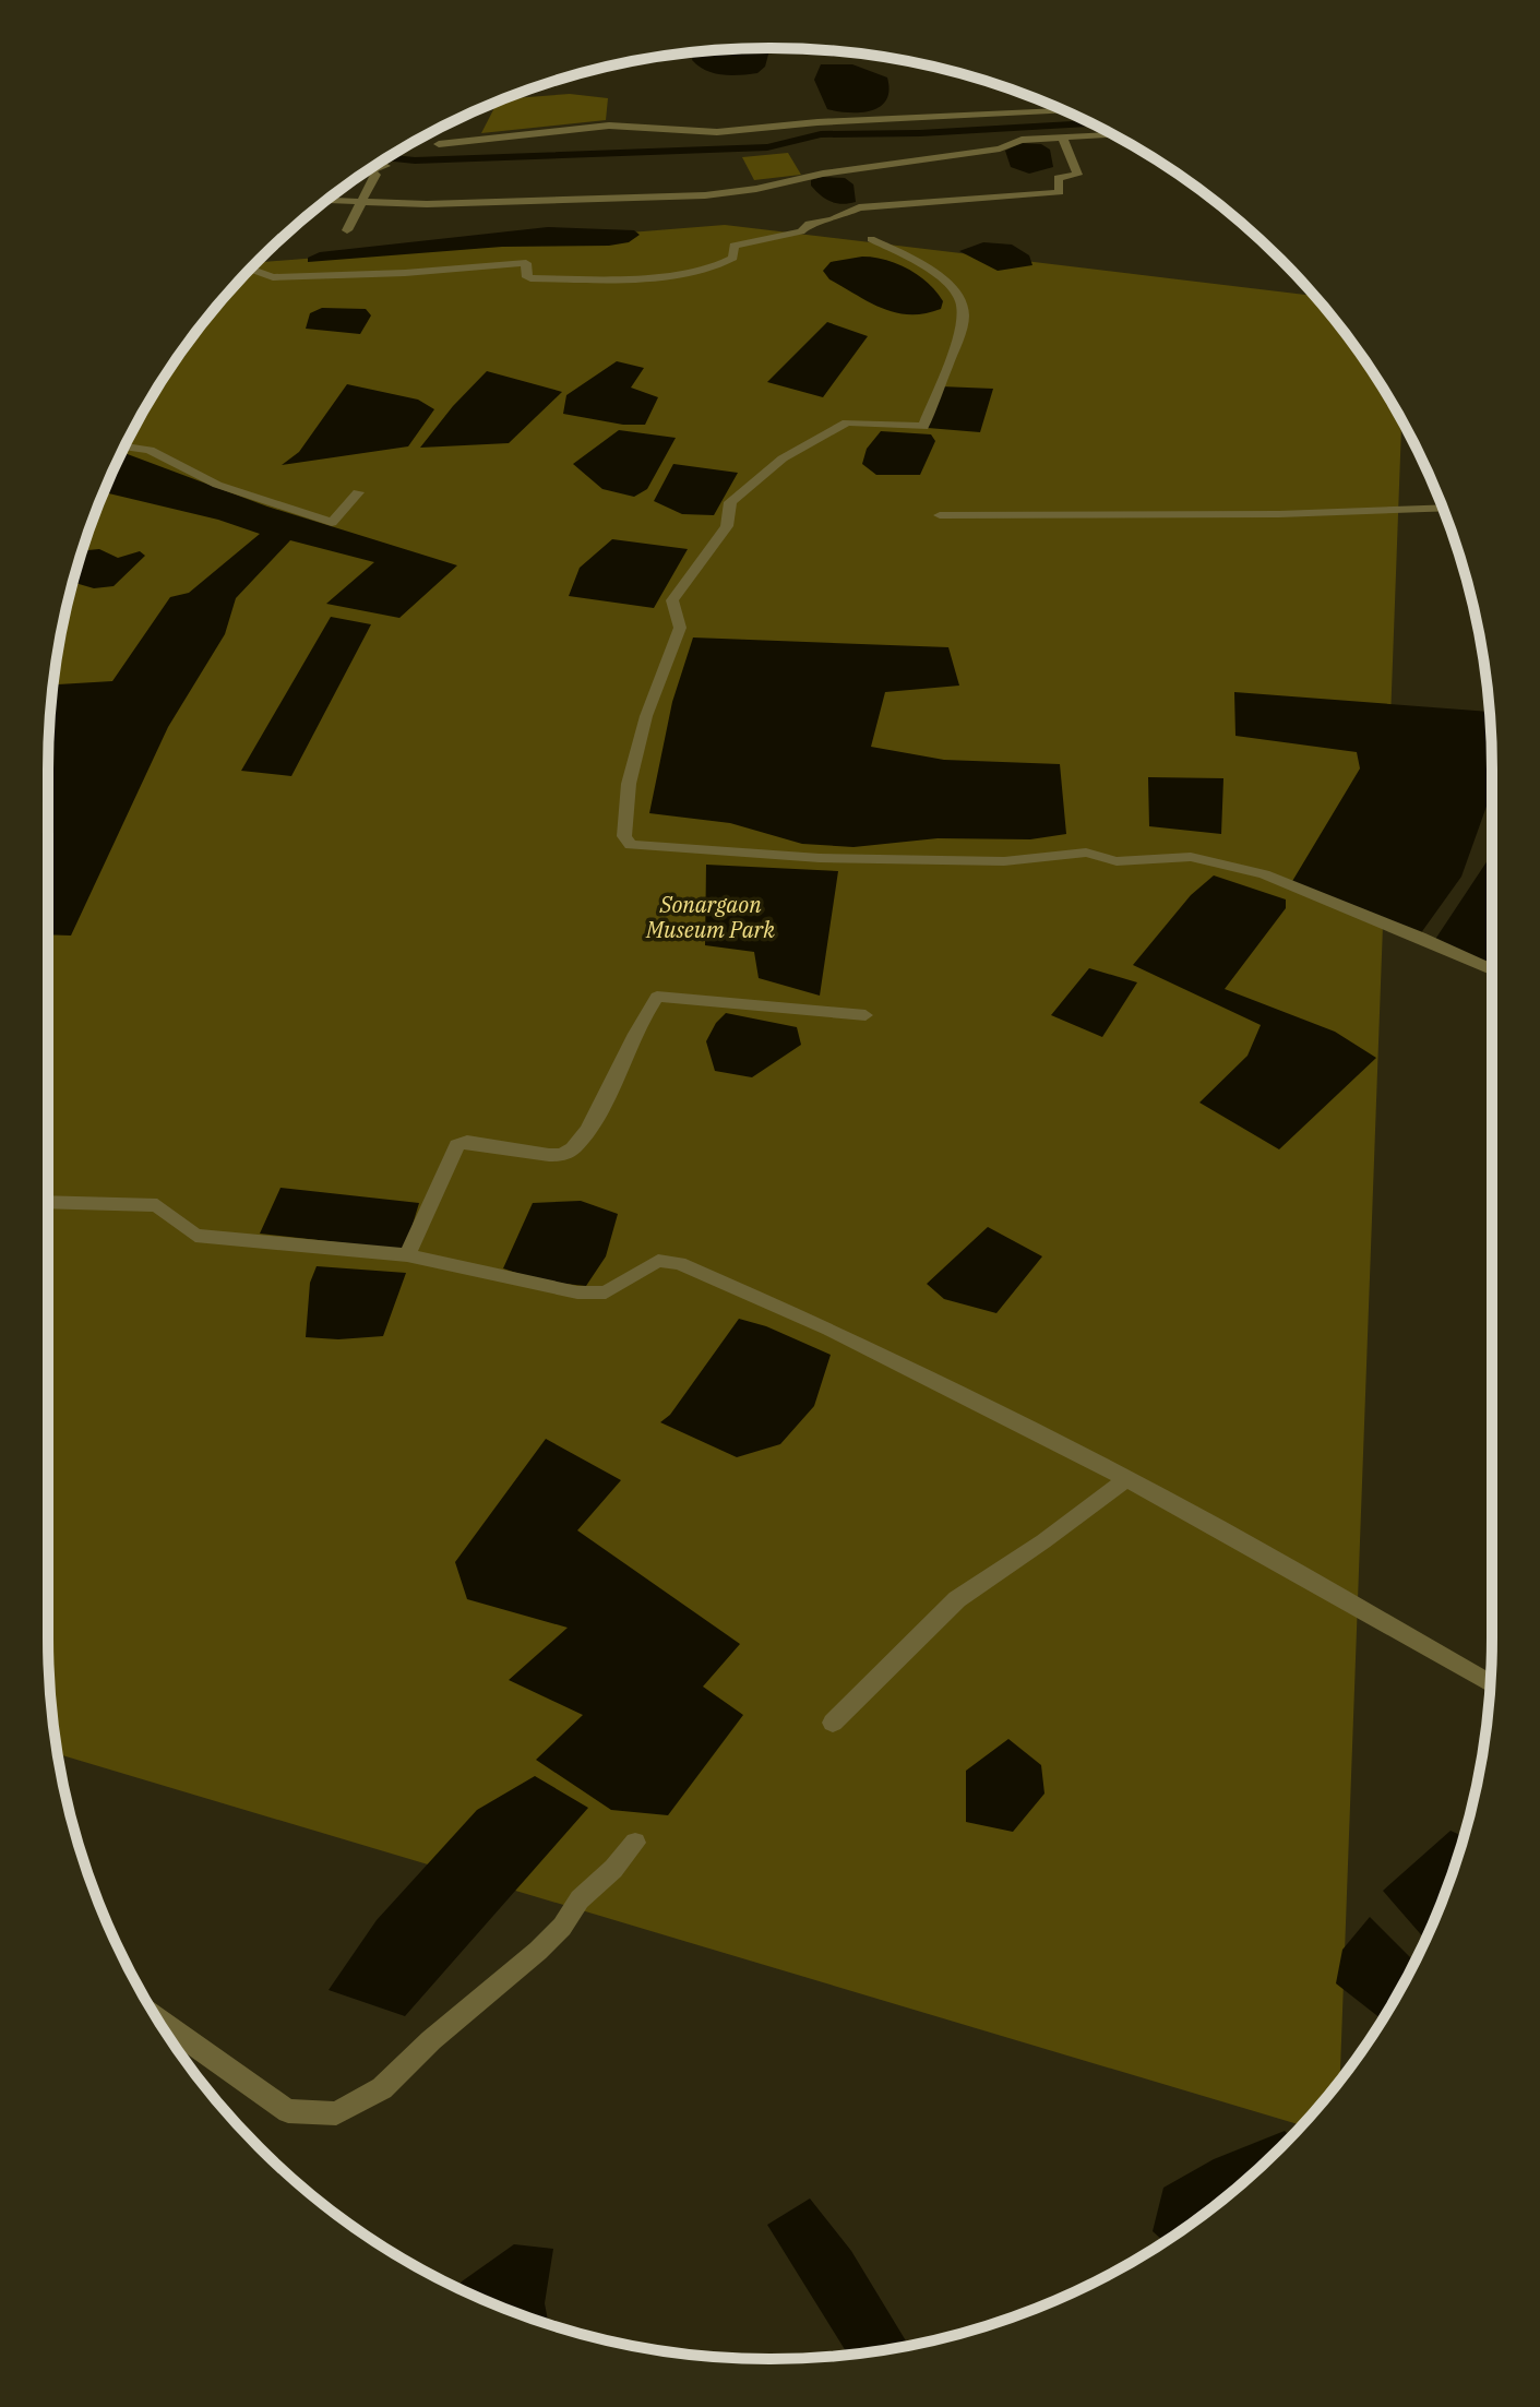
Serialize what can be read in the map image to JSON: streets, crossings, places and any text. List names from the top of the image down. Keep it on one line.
{"parks":["Sonargaon Museum Park"]}
